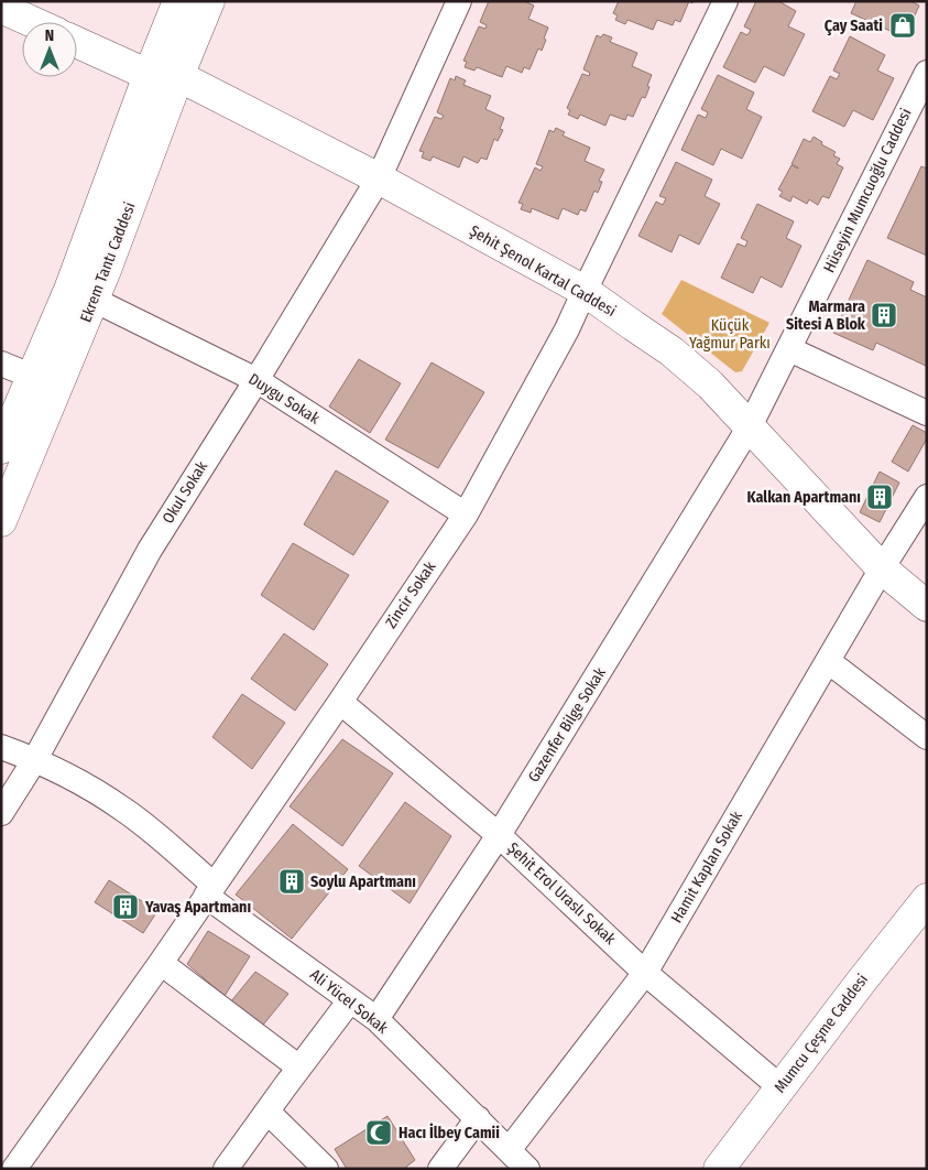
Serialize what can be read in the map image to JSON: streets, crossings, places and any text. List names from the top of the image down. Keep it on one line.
{"streets":{"street":["Hüseyin Mumcuoğlu Caddesi","Ekrem Tantı Caddesi","Şehit Şenol Kartal Caddesi","Duygu Sokak","Okul Sokak","Zincir Sokak","Gazenfer Bilge Sokak","Hamit Kaplan Sokak","Şehit Erol Uraslı Sokak","Ali Yücel Sokak","Mumcu Çeşme Caddesi"]},"crossings":[["Hüseyin Mumcuoğlu Caddesi","Şehit Şenol Kartal Caddesi"],["Hüseyin Mumcuoğlu Caddesi","Gazenfer Bilge Sokak"],["Ekrem Tantı Caddesi","Şehit Şenol Kartal Caddesi"],["Ekrem Tantı Caddesi","Duygu Sokak"],["Şehit Şenol Kartal Caddesi","Okul Sokak"],["Şehit Şenol Kartal Caddesi","Zincir Sokak"],["Şehit Şenol Kartal Caddesi","Gazenfer Bilge Sokak"],["Şehit Şenol Kartal Caddesi","Hamit Kaplan Sokak"],["Duygu Sokak","Okul Sokak"],["Duygu Sokak","Zincir Sokak"],["Okul Sokak","Ali Yücel Sokak"],["Zincir Sokak","Şehit Erol Uraslı Sokak"],["Zincir Sokak","Ali Yücel Sokak"],["Gazenfer Bilge Sokak","Şehit Erol Uraslı Sokak"],["Gazenfer Bilge Sokak","Ali Yücel Sokak"],["Hamit Kaplan Sokak","Şehit Erol Uraslı Sokak"],["Hamit Kaplan Sokak","Ali Yücel Sokak"],["Şehit Erol Uraslı Sokak","Mumcu Çeşme Caddesi"]],"parks":["Küçük Yağmur Parkı"],"places":{"shop":["Çay Saati"],"building":["Marmara Sitesi A Blok","Kalkan Apartmanı","Soylu Apartmanı","Yavaş Apartmanı"],"mosque":["Hacı İlbey Camii"]},"north":"top"}
